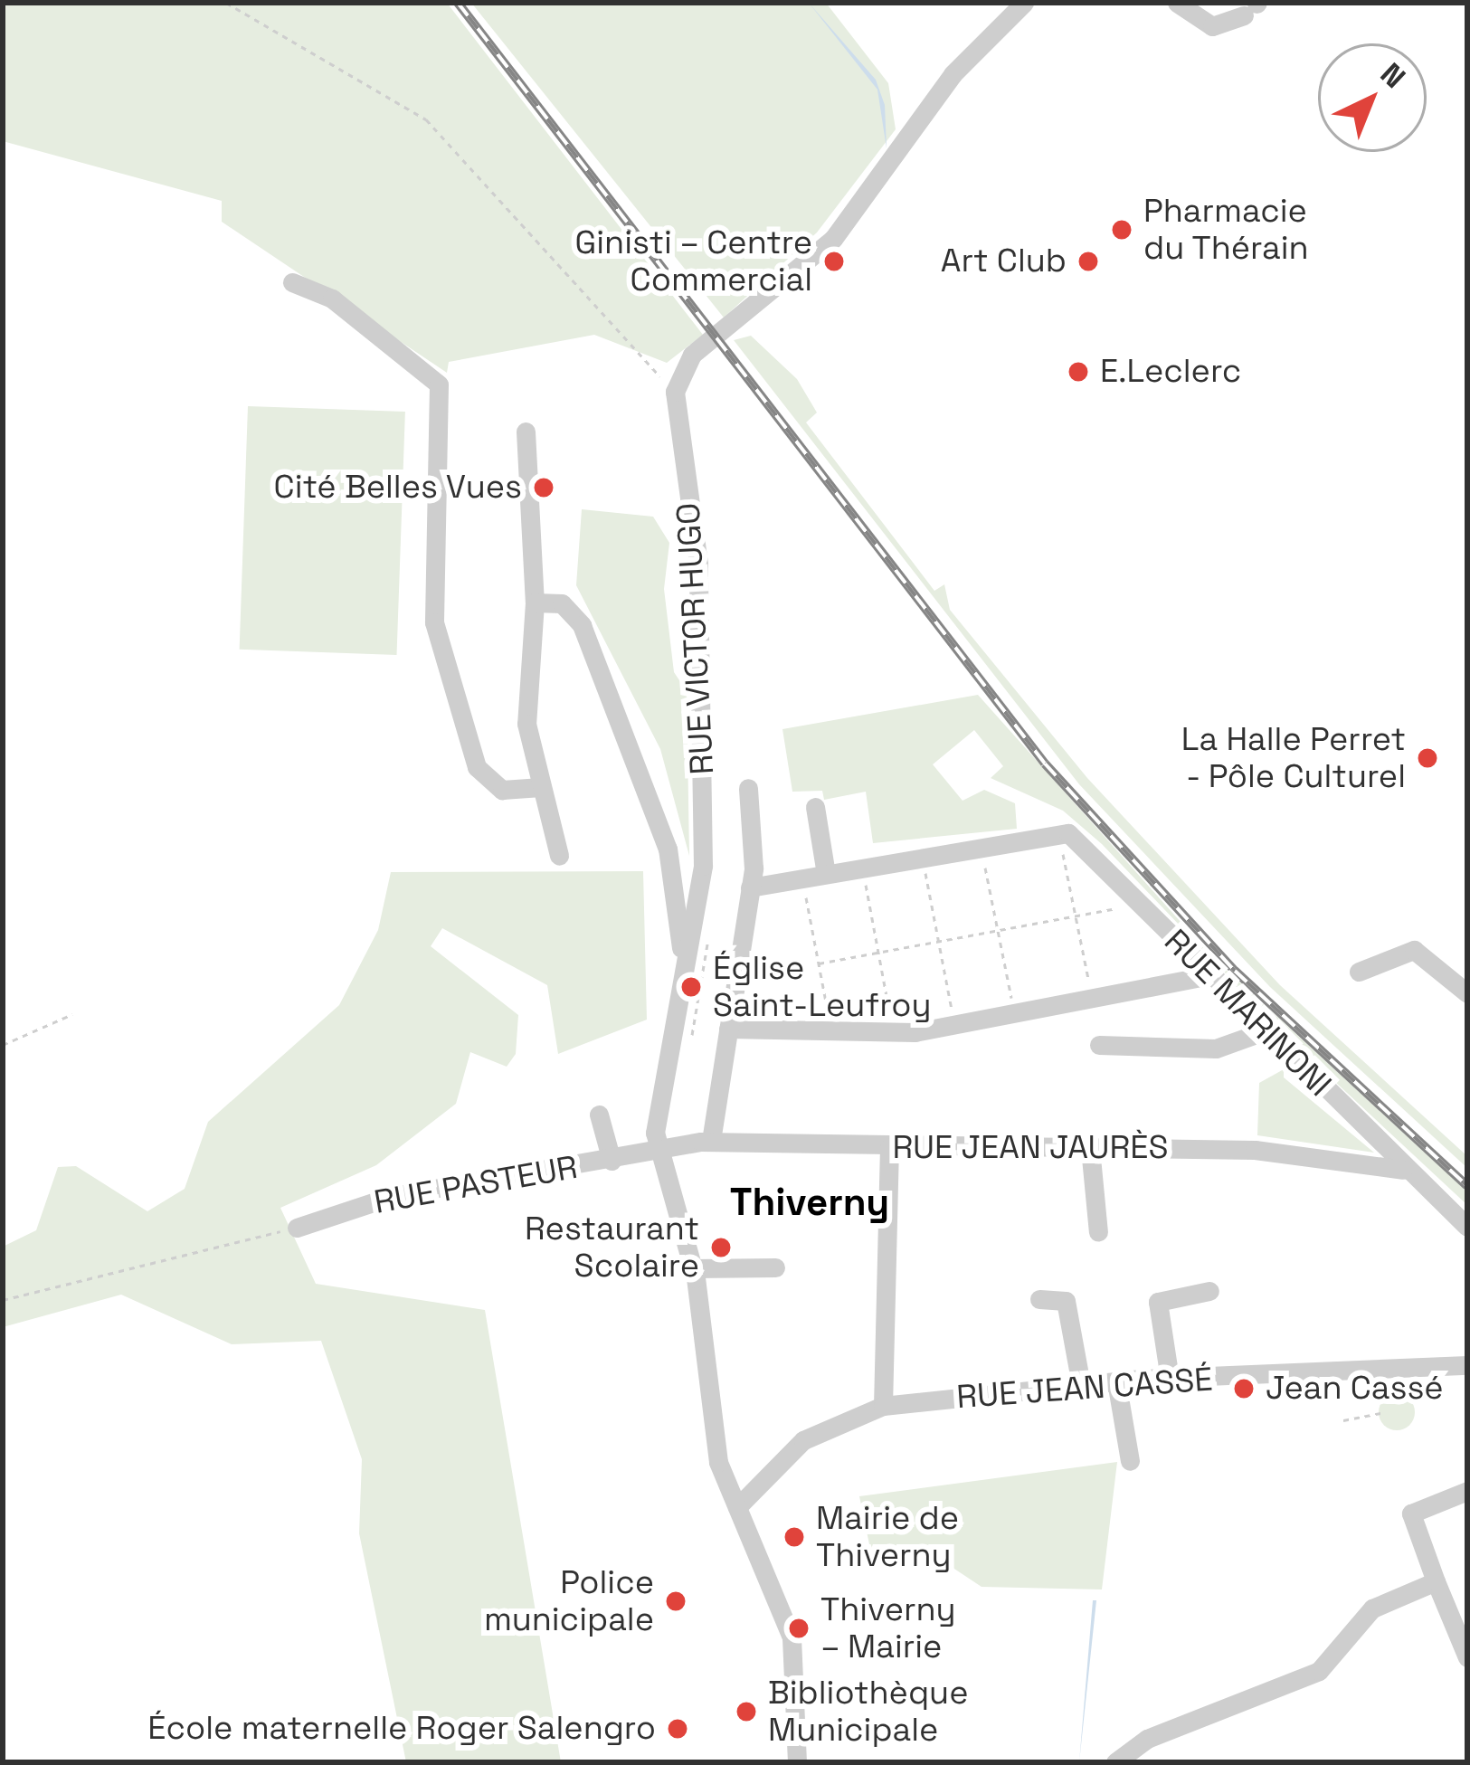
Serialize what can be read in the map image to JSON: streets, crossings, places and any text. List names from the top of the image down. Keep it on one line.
{"streets":{"street":["RUE VICTOR HUGO","RUE MARINONI","RUE JEAN JAURÈS","RUE PASTEUR","RUE JEAN CASSÉ"]},"crossings":[["RUE VICTOR HUGO","RUE JEAN JAURÈS"],["RUE VICTOR HUGO","RUE PASTEUR"],["RUE MARINONI","RUE JEAN JAURÈS"],["RUE JEAN JAURÈS","RUE PASTEUR"]],"districts":["Thiverny"],"places":["Pharmacie du Thérain","Ginisti – Centre Commercial","Art Club","E.Leclerc","Cité Belles Vues","La Halle Perret - Pôle Culturel","Église Saint-Leufroy","Restaurant Scolaire","Jean Cassé","Mairie de Thiverny","Police municipale","Thiverny – Mairie","Bibliothèque Municipale","École maternelle Roger Salengro"],"north":"top right"}
